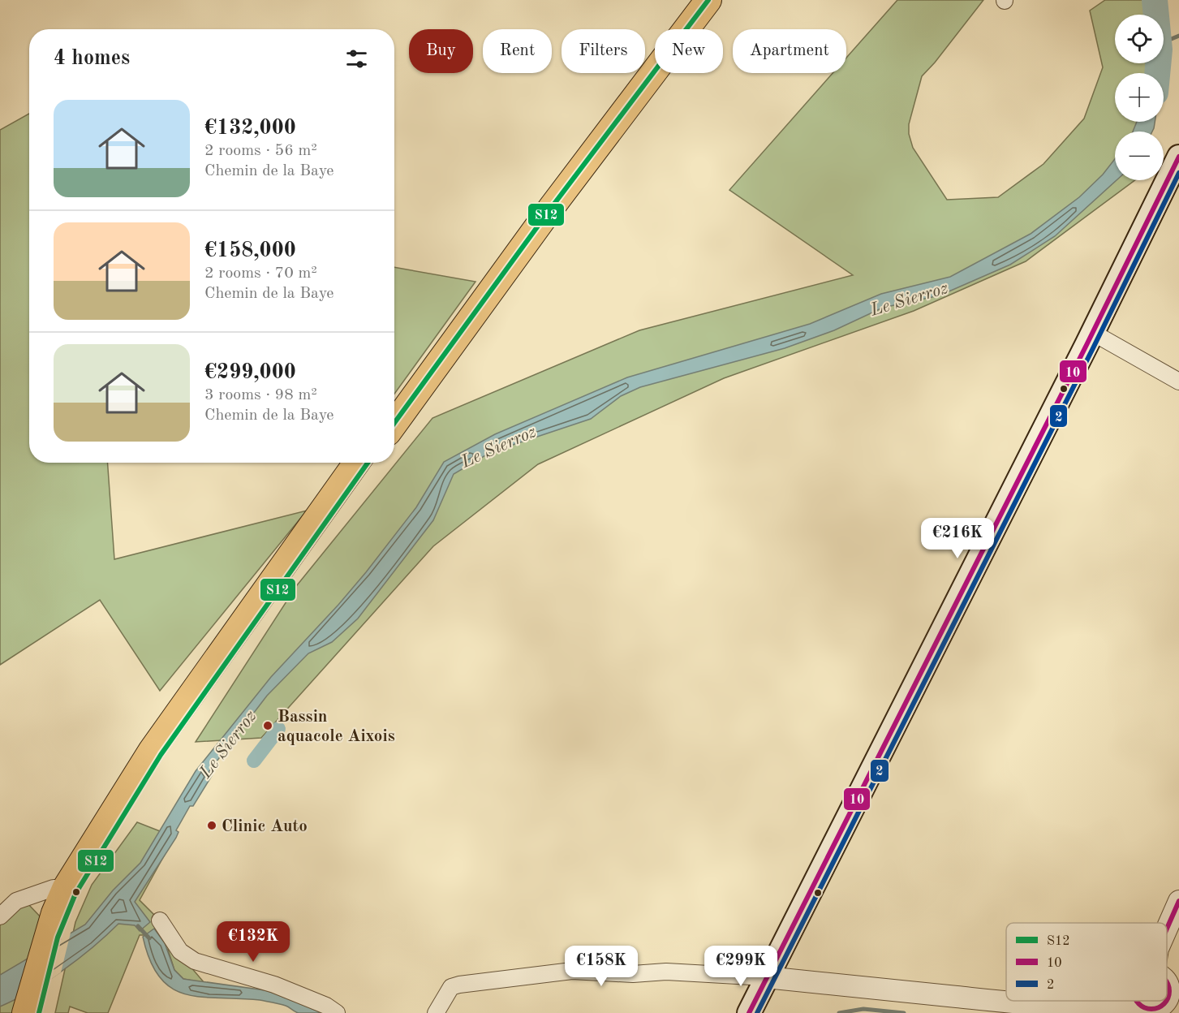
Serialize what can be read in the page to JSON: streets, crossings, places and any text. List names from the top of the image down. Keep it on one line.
{"water":["Le Sierroz"],"places":["Bassin aquacole Aixois","Clinic Auto"],"lines":["transit line S12","transit line 10","transit line 2"],"legend":["S12","10","2"],"page":{"map_buttons":["+","−"],"chip":["Buy","Rent","Filters","New","Apartment"],"heading":"4 homes","list":[{"name":"€132,000","note":"2 rooms · 56 m² · Chemin de la Baye"},{"name":"€158,000","note":"2 rooms · 70 m² · Chemin de la Baye"},{"name":"€299,000","note":"3 rooms · 98 m² · Chemin de la Baye"}],"price":["€216K","€132K","€158K","€299K"]}}
